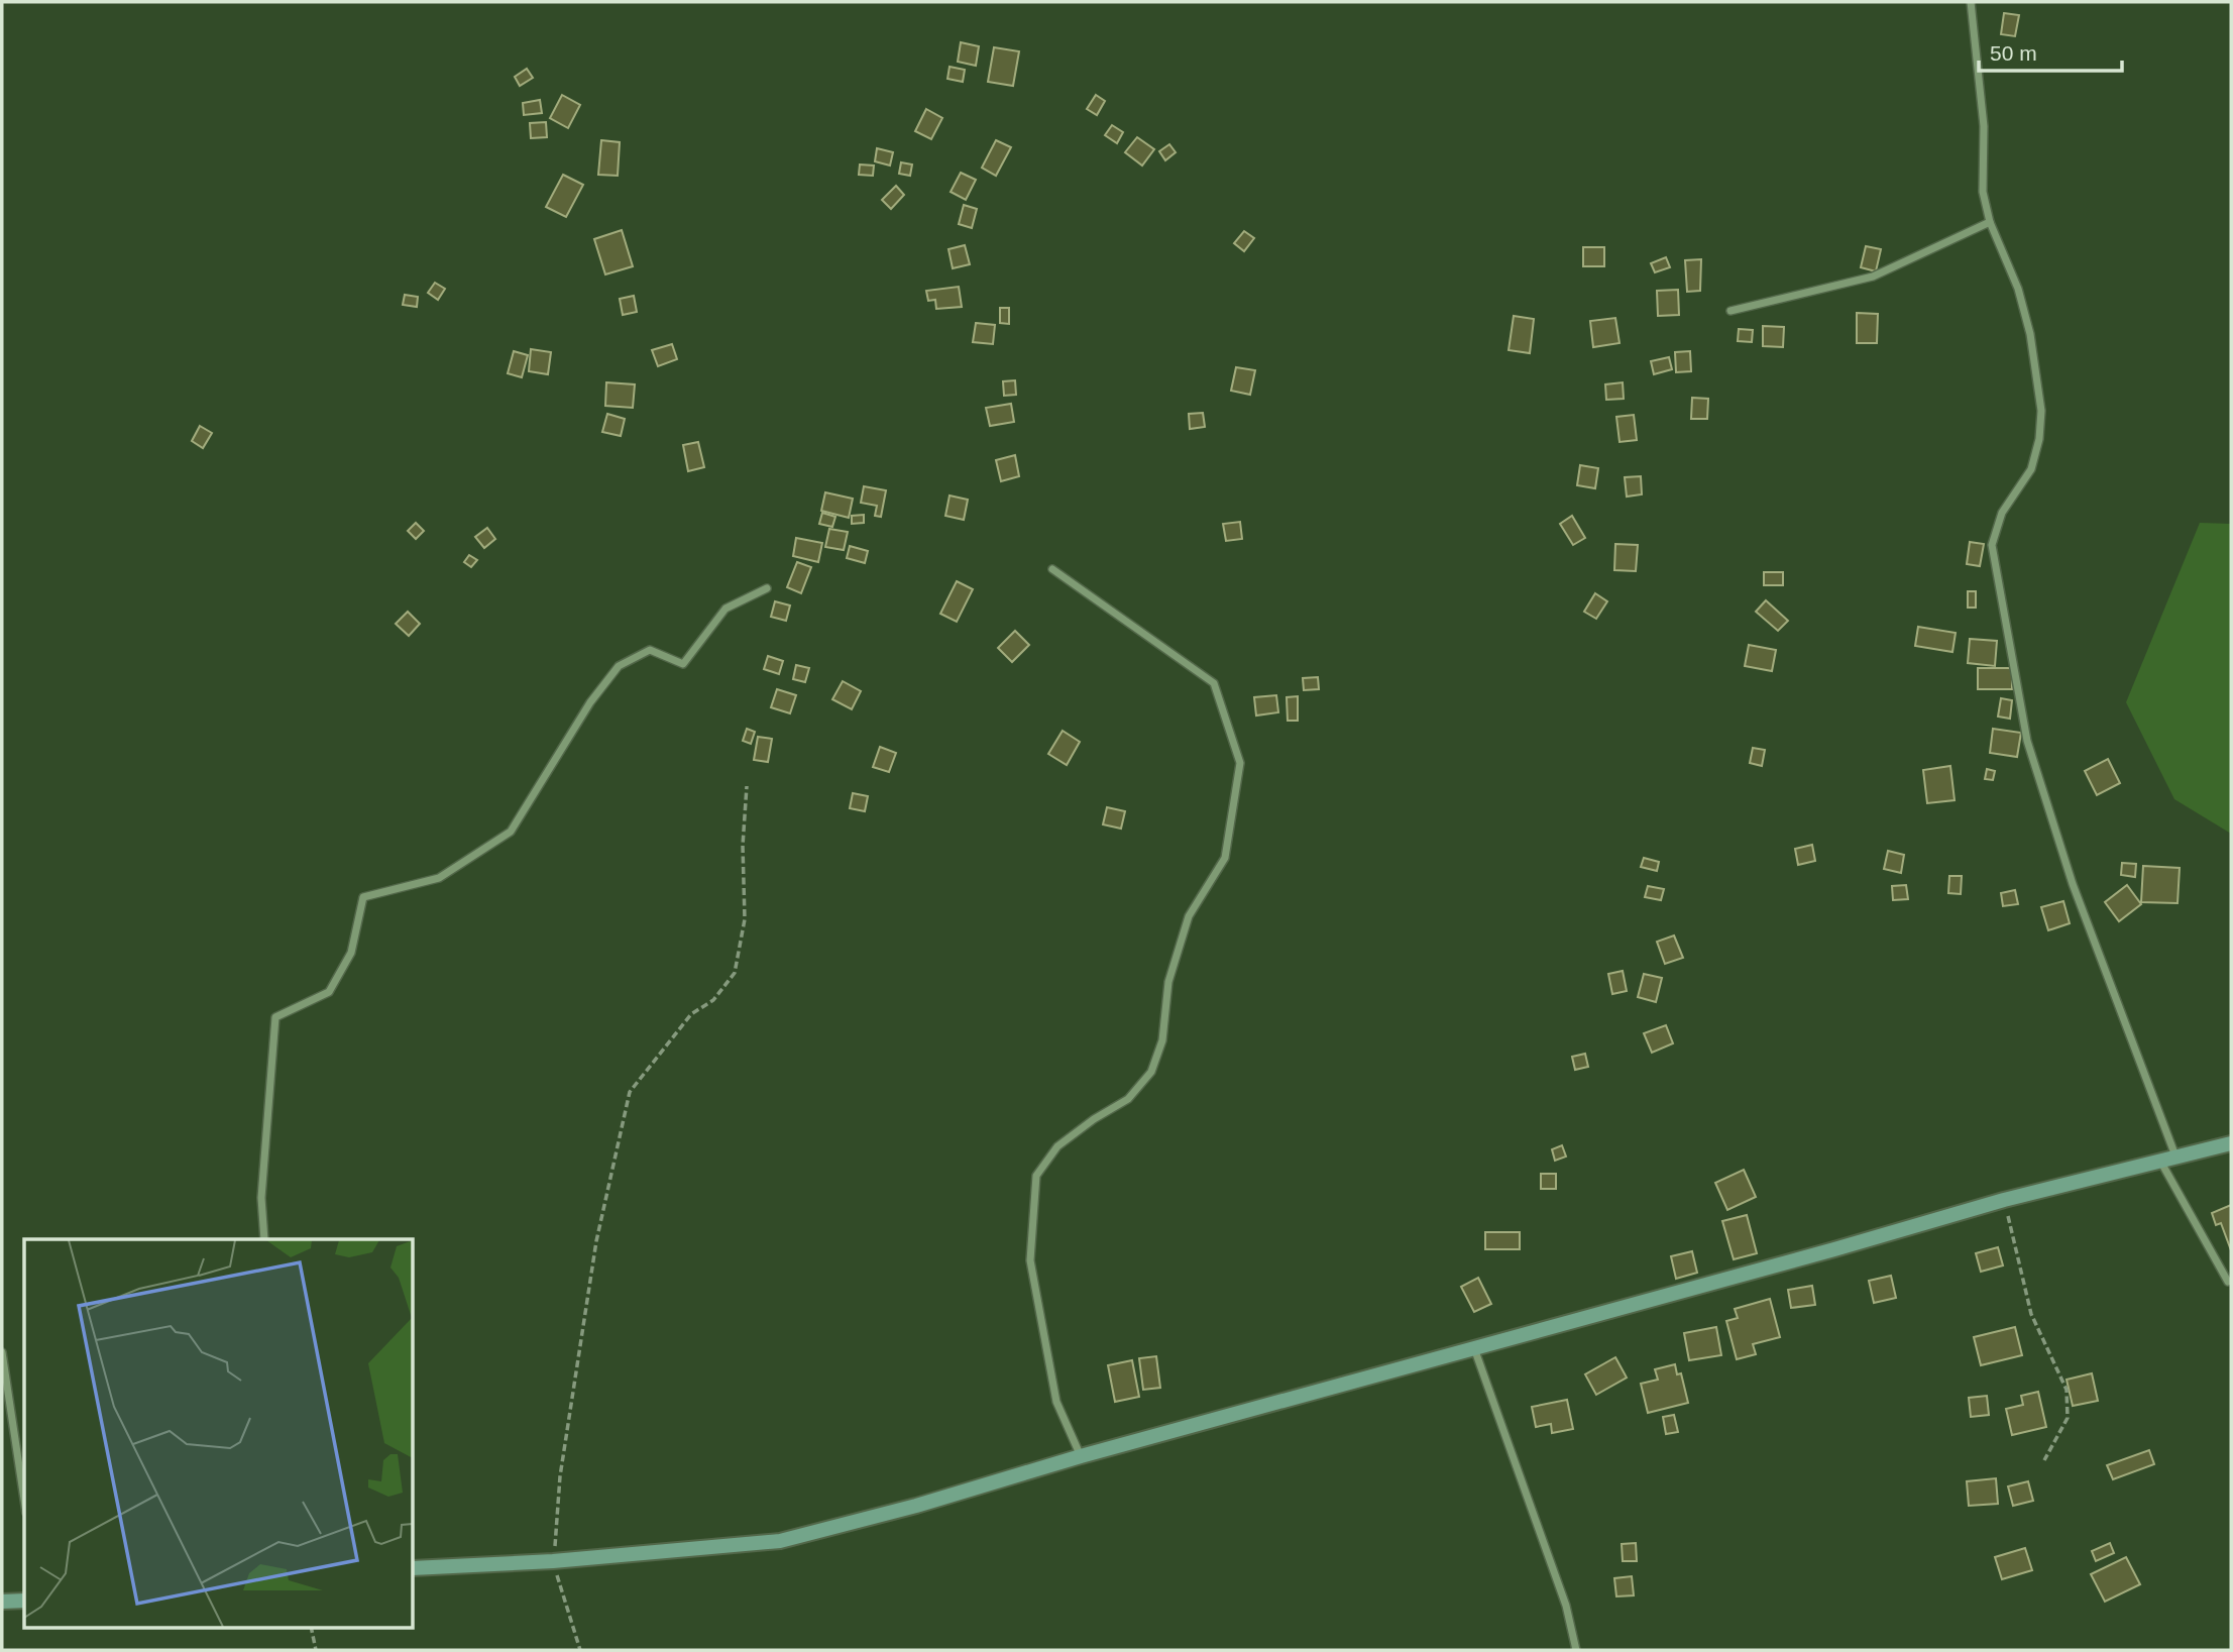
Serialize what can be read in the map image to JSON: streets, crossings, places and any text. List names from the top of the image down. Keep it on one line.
{"scale_bar":"50 m"}
